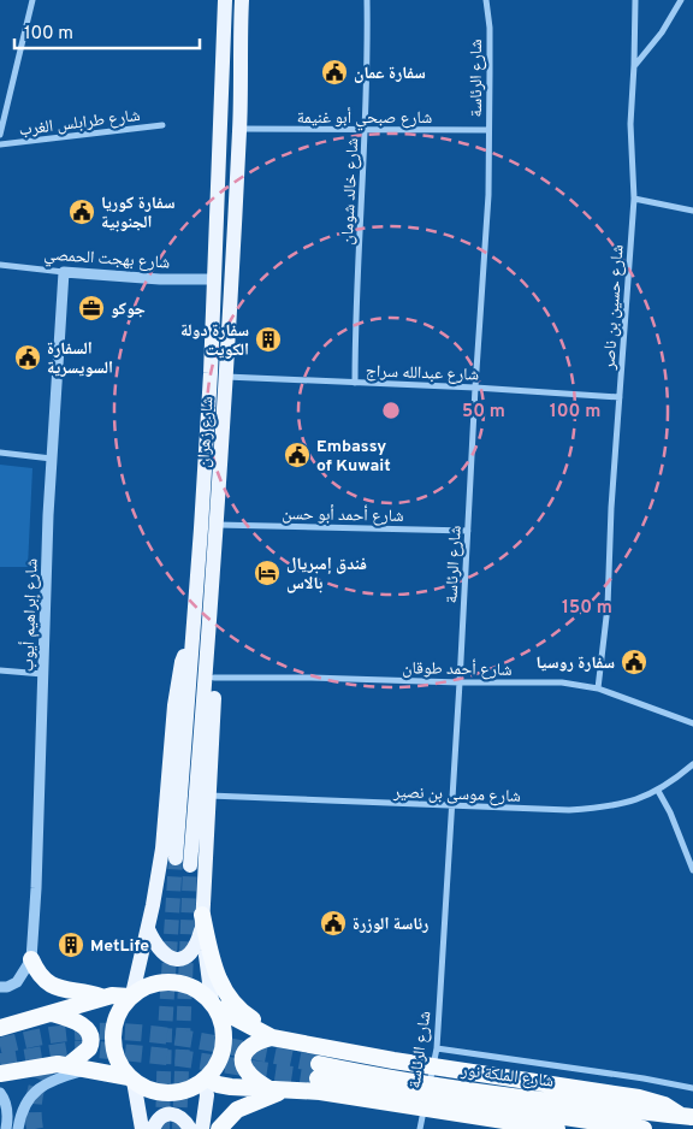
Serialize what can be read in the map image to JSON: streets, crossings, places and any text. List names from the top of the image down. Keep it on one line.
{"streets":{"highway":["شارع الملكة نور"],"main road":["شارع زهران"],"street":["شارع الرئاسة","شارع صبحي أبو غنيمة","شارع طرابلس الغرب","شارع خالد شومان","شارع بهجت الحمصي","شارع حسين بن ناصر","شارع عبدالله سراج","شارع أحمد أبو حسن","شارع إبراهيم أيوب","شارع أحمد طوقان","شارع موسى بن نصير"]},"crossings":[["شارع الرئاسة","شارع صبحي أبو غنيمة"],["شارع الرئاسة","شارع عبدالله سراج"],["شارع الرئاسة","شارع أحمد أبو حسن"],["شارع الرئاسة","شارع أحمد طوقان"],["شارع الرئاسة","شارع موسى بن نصير"],["شارع صبحي أبو غنيمة","شارع خالد شومان"],["شارع صبحي أبو غنيمة","شارع زهران"],["شارع خالد شومان","شارع عبدالله سراج"],["شارع بهجت الحمصي","شارع زهران"],["شارع بهجت الحمصي","شارع إبراهيم أيوب"],["شارع حسين بن ناصر","شارع عبدالله سراج"],["شارع حسين بن ناصر","شارع أحمد طوقان"],["شارع عبدالله سراج","شارع زهران"],["شارع زهران","شارع أحمد أبو حسن"],["شارع زهران","شارع أحمد طوقان"]],"places":{"public building":["سفارة عمان","سفارة كوريا الجنوبية","السفارة السويسرية","Embassy of Kuwait","سفارة روسيا","رئاسة الوزرة"],"office":["جوكو"],"building":["سفارة دولة الكويت","MetLife"],"hotel":["فندق إمبريال بالاس"]},"scale_bar":"100 m","rings":["50 m","100 m","150 m"]}
